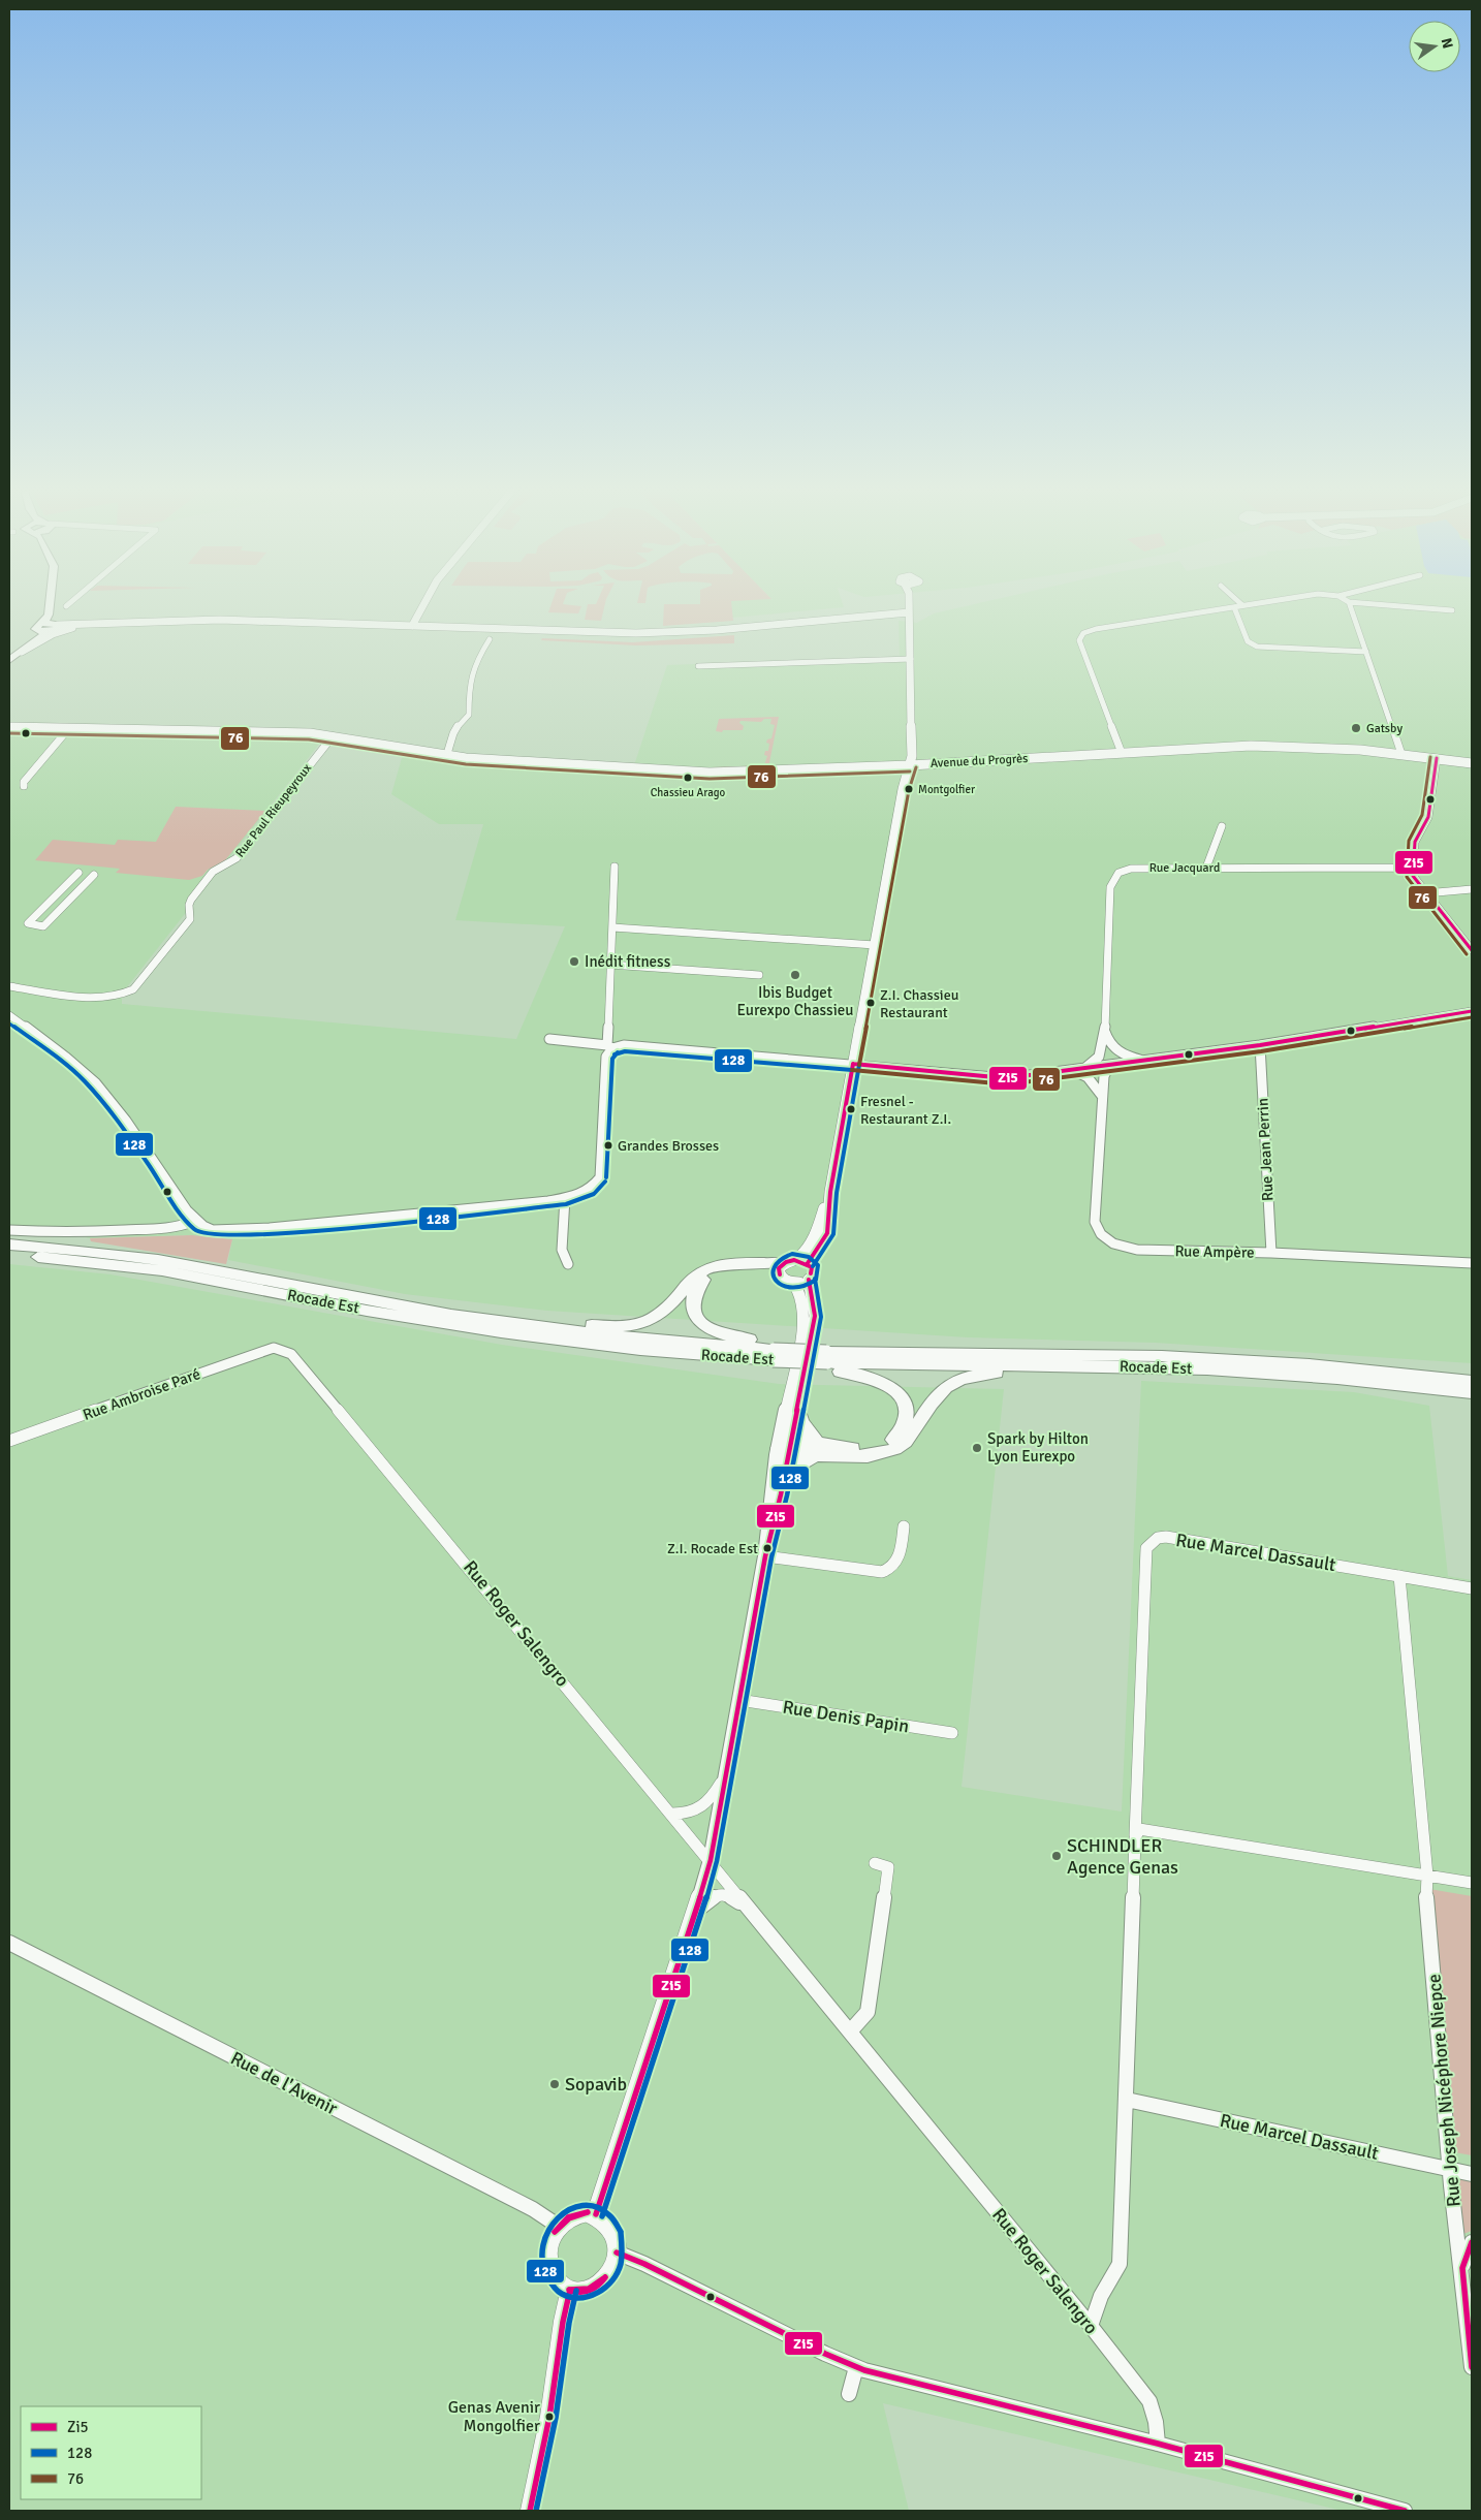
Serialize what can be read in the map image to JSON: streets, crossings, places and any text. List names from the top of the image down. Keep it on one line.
{"streets":{"main road":["Rocade Est"],"street":["Avenue du Progrès","Rue Paul Rieupeyroux","Rue Jacquard","Rue Jean Perrin","Rue Ampère","Rue Ambroise Paré","Rue Marcel Dassault","Rue Roger Salengro","Rue Denis Papin","Rue de l'Avenir","Rue Joseph Nicéphore Niepce"]},"crossings":[["Avenue du Progrès","Rue Paul Rieupeyroux"],["Rue Jean Perrin","Rue Ampère"],["Rue Ambroise Paré","Rue Roger Salengro"],["Rue Marcel Dassault","Rue Roger Salengro"],["Rue Marcel Dassault","Rue Joseph Nicéphore Niepce"]],"places":["Gatsby","Chassieu Arago","Montgolfier","Inédit fitness","Ibis Budget Eurexpo Chassieu","Z.I. Chassieu Restaurant","Fresnel - Restaurant Z.I.","Grandes Brosses","Spark by Hilton Lyon Eurexpo","Z.I. Rocade Est","SCHINDLER Agence Genas","Sopavib","Genas Avenir Mongolfier"],"lines":["transit line 76","transit line Zi5","transit line 128"],"legend":["Zi5","128","76"],"north":"right"}
